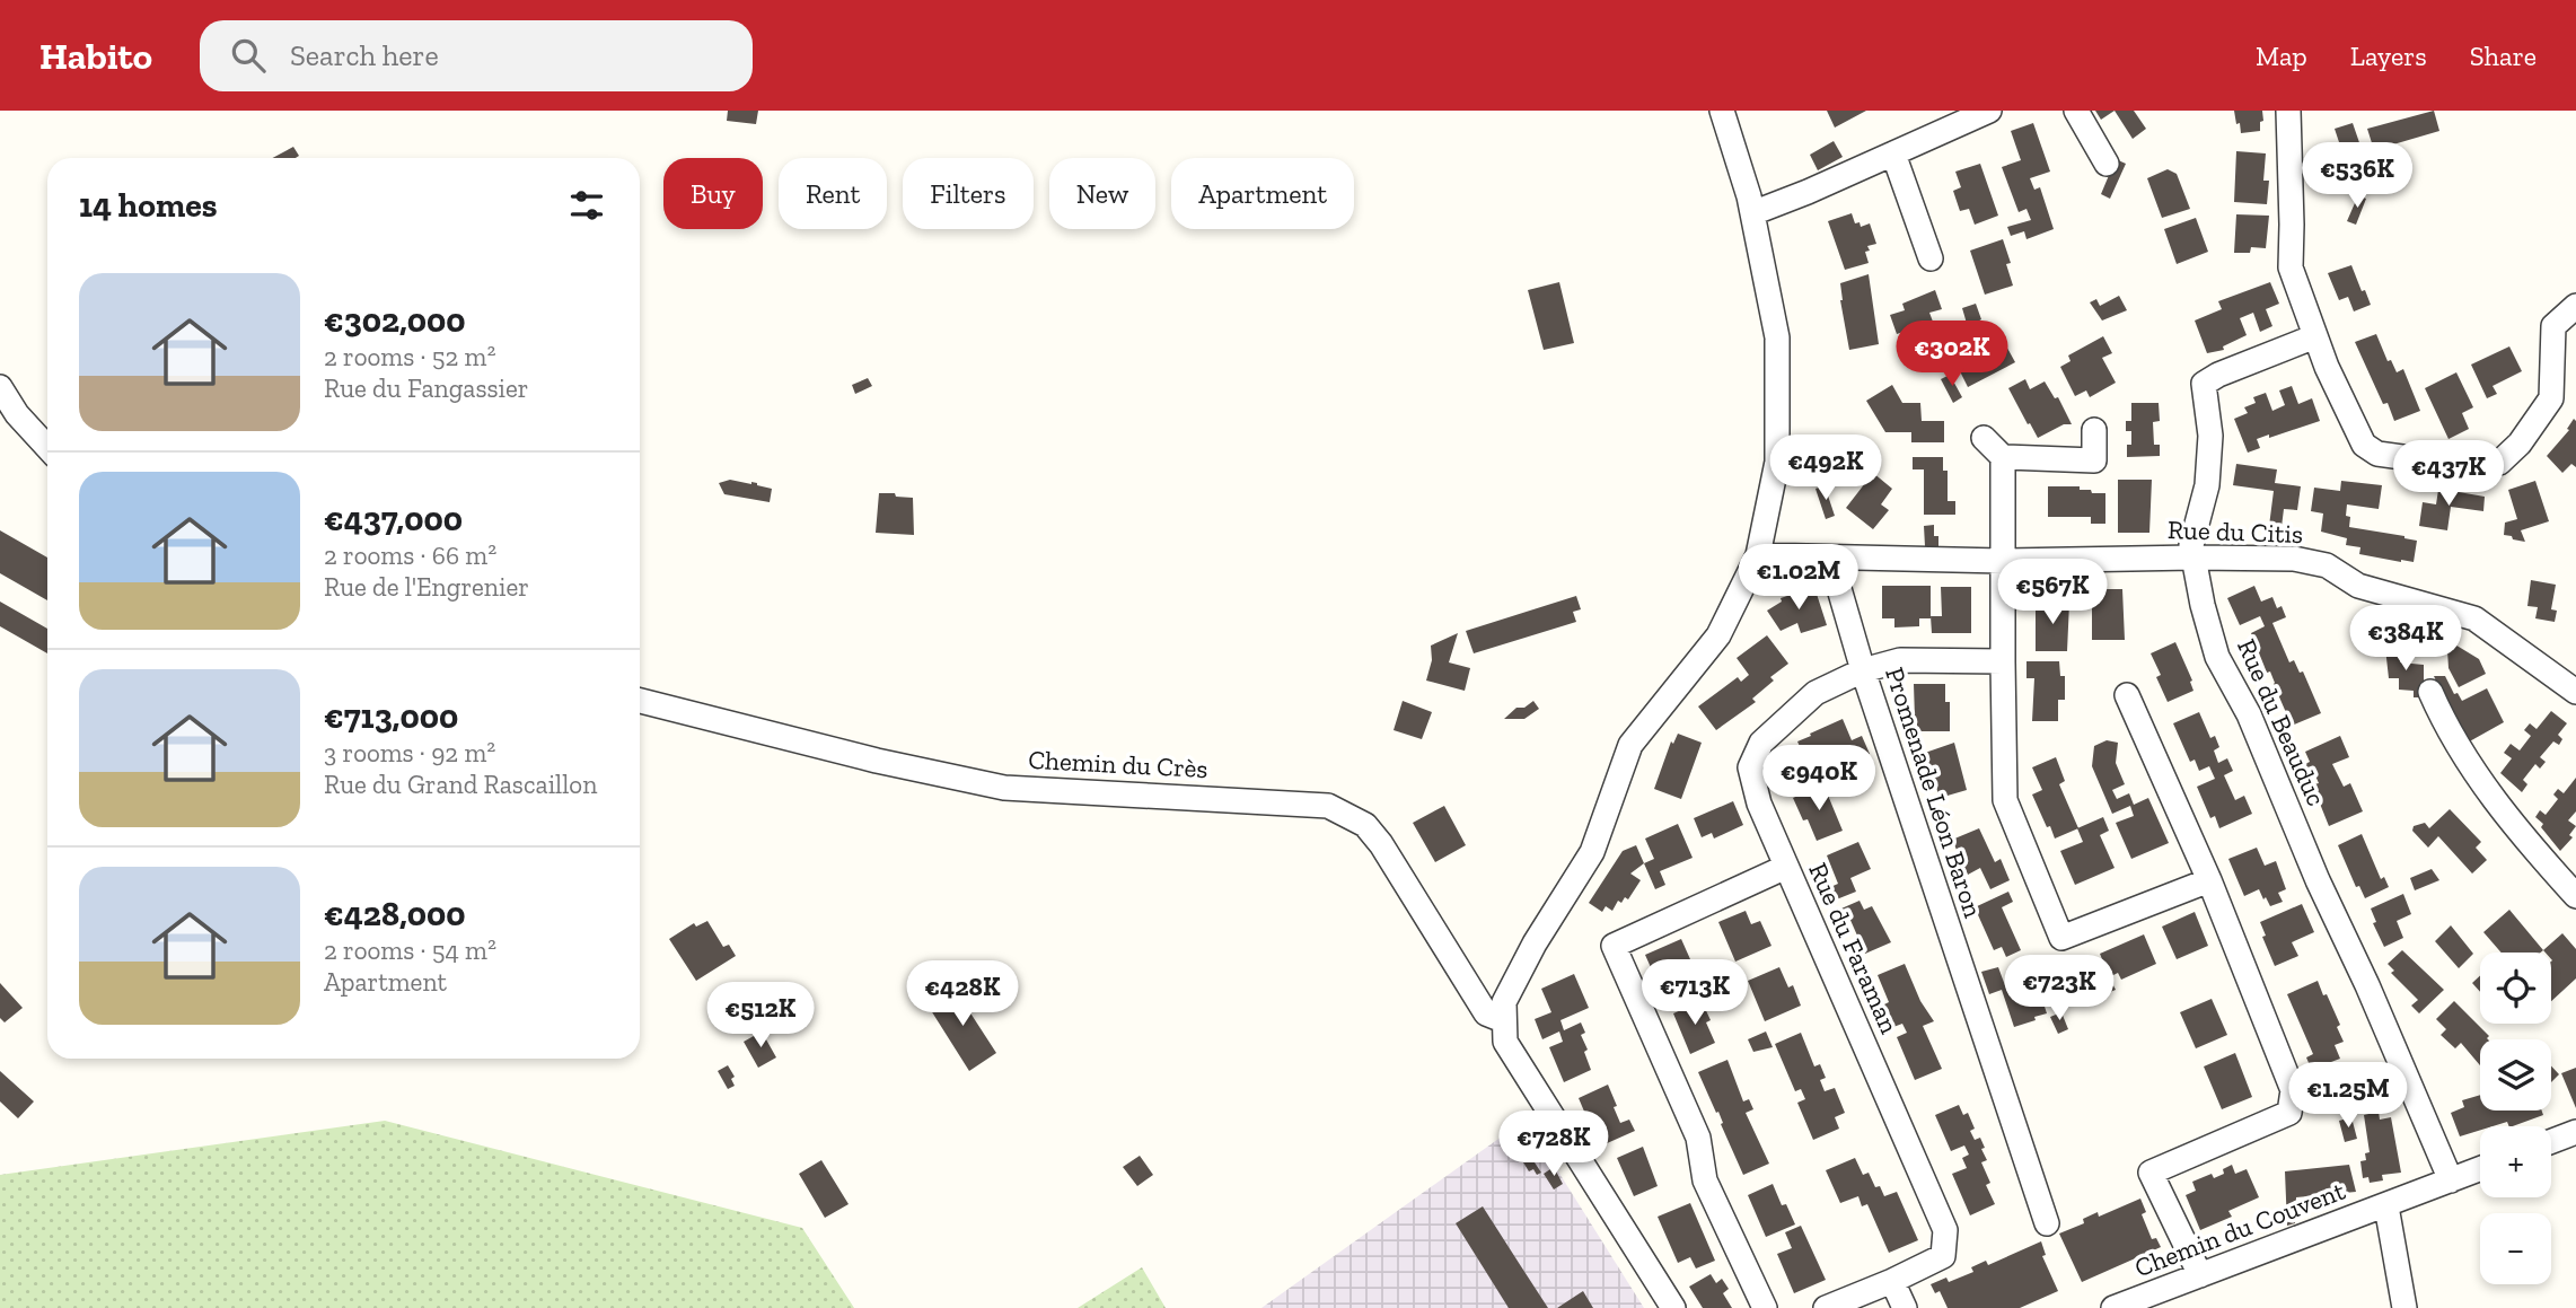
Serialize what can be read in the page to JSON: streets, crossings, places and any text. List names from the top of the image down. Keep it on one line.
{"streets":{"street":["Rue du Citis","Rue du Beauduc","Chemin du Crès","Promenade Léon Baron","Rue du Faraman","Chemin du Couvent"]},"crossings":[["Rue du Citis","Rue du Beauduc"],["Rue du Citis","Promenade Léon Baron"],["Rue du Beauduc","Chemin du Couvent"],["Promenade Léon Baron","Rue du Faraman"]],"page":{"header":"Habito","search":"Search here","nav":["Map","Layers","Share"],"price":["€536K","€302K","€492K","€437K","€1.02M","€567K","€384K","€940K","€723K","€713K","€428K","€512K","€1.25M","€728K"],"chip":["Buy","Rent","Filters","New","Apartment"],"heading":"14 homes","list":[{"name":"€302,000","note":"2 rooms · 52 m² · Rue du Fangassier"},{"name":"€437,000","note":"2 rooms · 66 m² · Rue de l'Engrenier"},{"name":"€713,000","note":"3 rooms · 92 m² · Rue du Grand Rascaillon"},{"name":"€428,000","note":"2 rooms · 54 m² · Apartment"}],"map_buttons":["+","−"]}}
